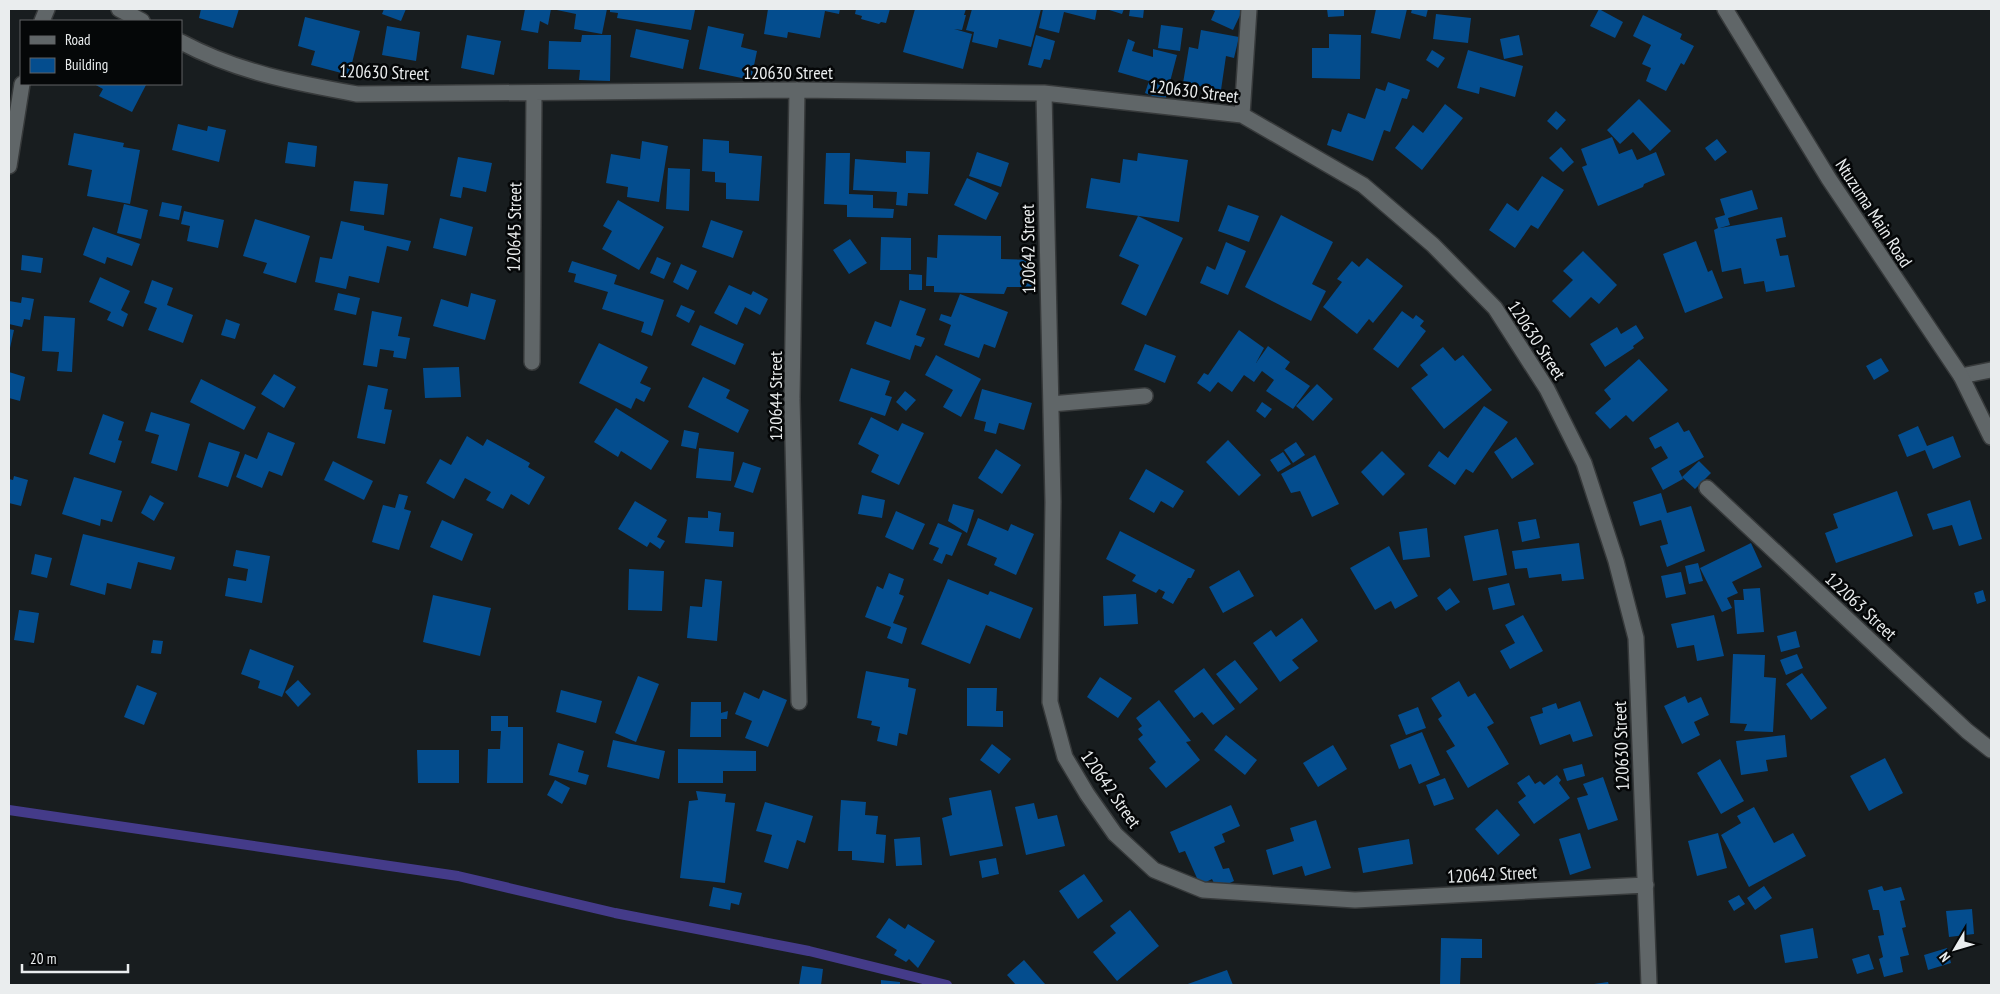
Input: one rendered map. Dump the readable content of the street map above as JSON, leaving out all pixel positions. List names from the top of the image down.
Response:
{
  "streets": {
    "street": [
      "120630 Street",
      "Ntuzuma Main Road",
      "120645 Street",
      "120642 Street",
      "120644 Street",
      "122063 Street"
    ]
  },
  "crossings": [
    ["120630 Street", "120645 Street"],
    ["120630 Street", "120642 Street"],
    ["120630 Street", "120644 Street"]
  ],
  "legend": ["Road", "Building"],
  "scale_bar": "20 m",
  "north": "bottom left"
}
